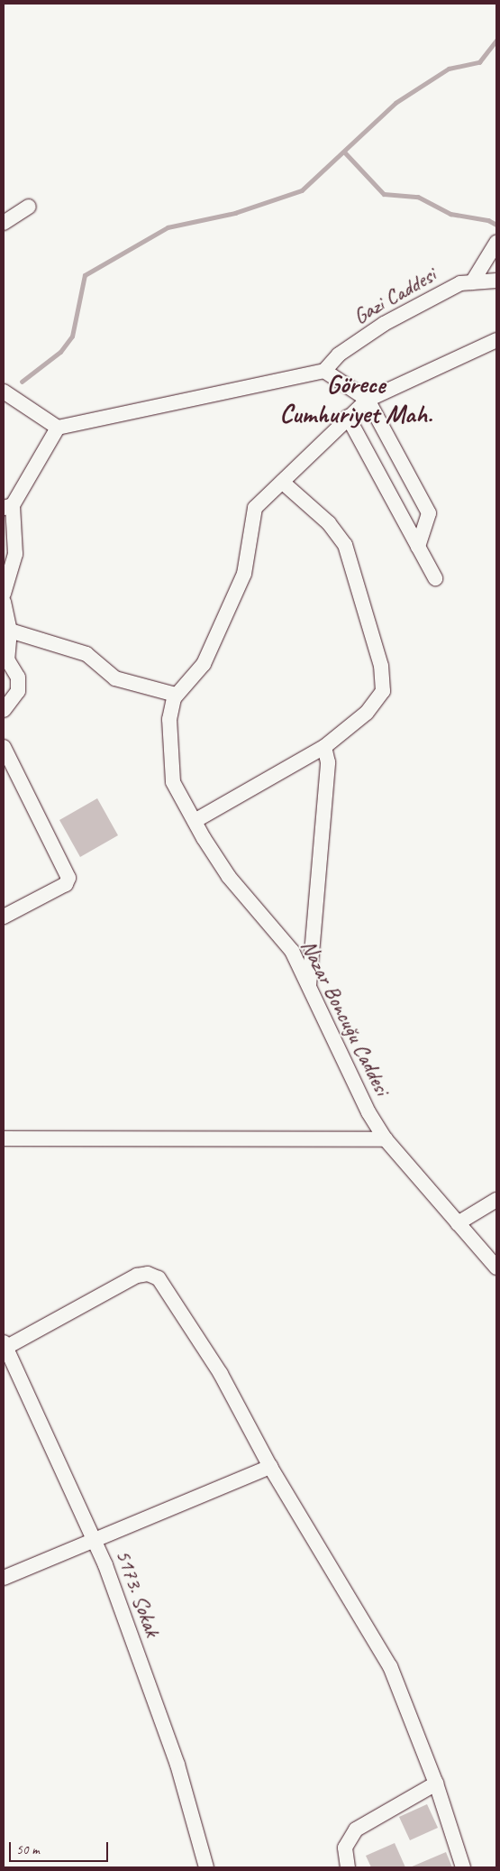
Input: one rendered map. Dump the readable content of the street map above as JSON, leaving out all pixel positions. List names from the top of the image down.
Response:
{
  "streets": {
    "street": ["Gazi Caddesi", "Nazar Boncuğu Caddesi", "5173. Sokak"]
  },
  "districts": ["Görece Cumhuriyet Mah."],
  "scale_bar": "50 m"
}
